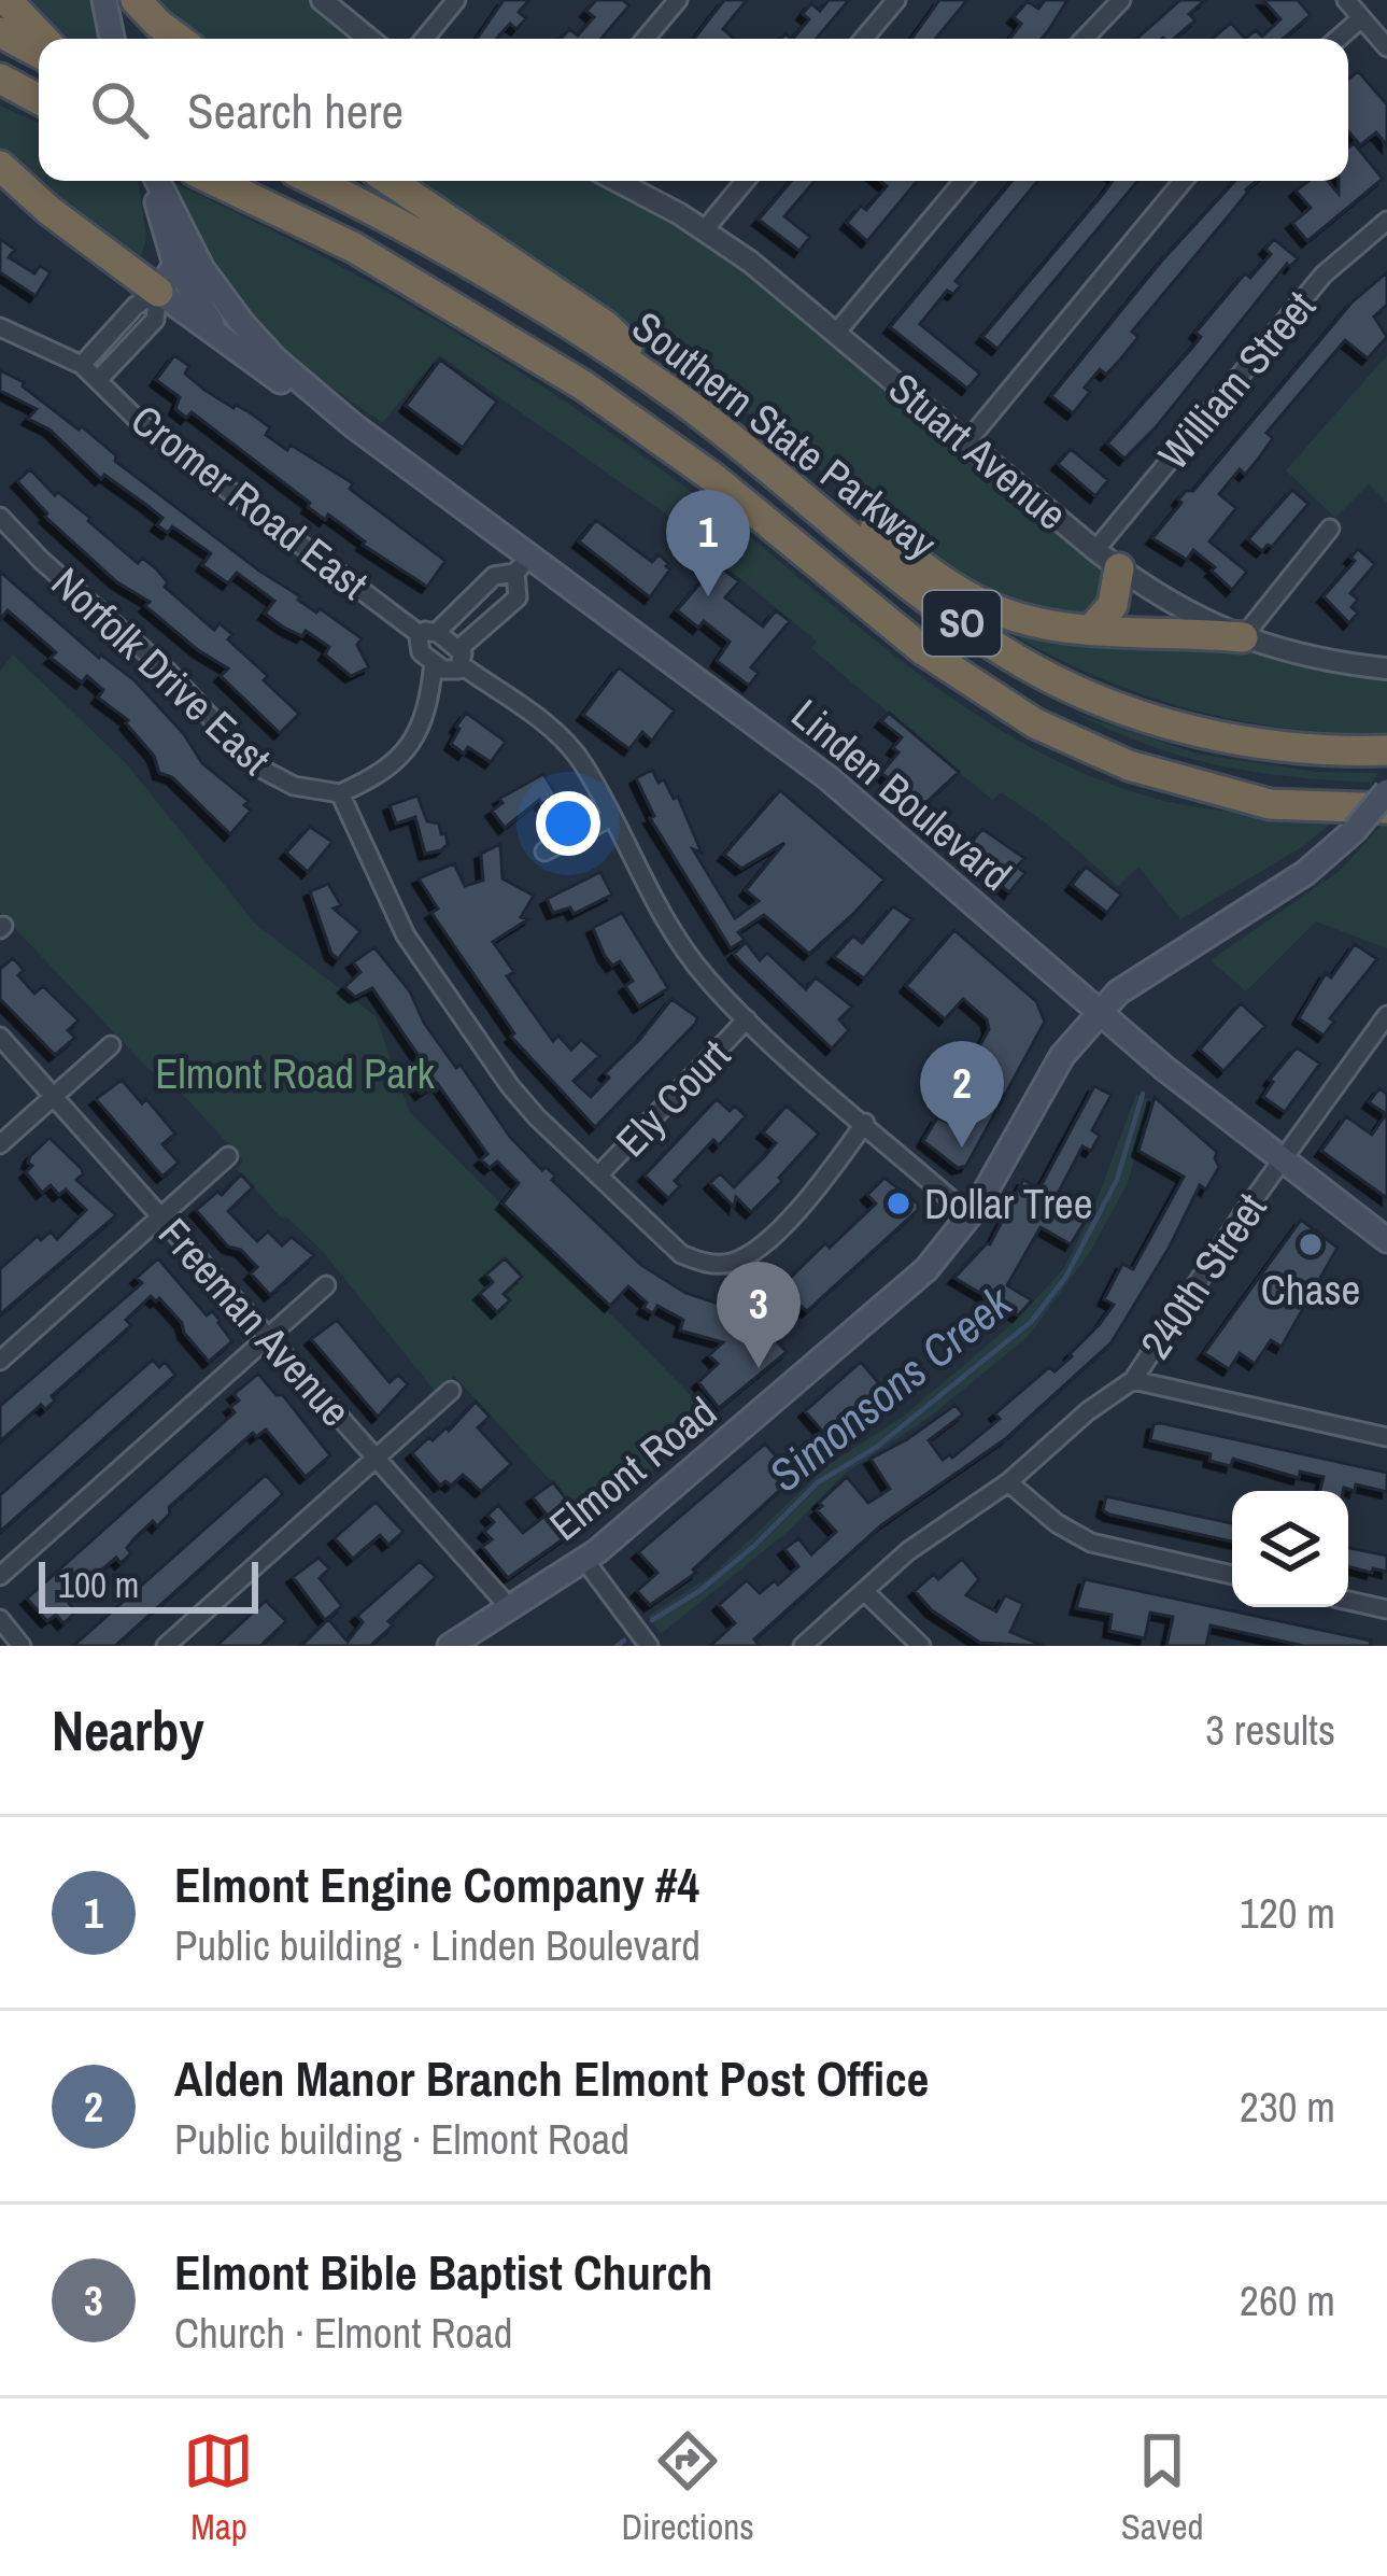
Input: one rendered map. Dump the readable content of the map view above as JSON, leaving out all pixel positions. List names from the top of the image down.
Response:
{
  "streets": {
    "highway": ["Southern State Parkway", "SO"],
    "main road": ["Linden Boulevard", "Elmont Road"],
    "street": [
      "William Street",
      "Stuart Avenue",
      "Cromer Road East",
      "Norfolk Drive East",
      "Ely Court",
      "240th Street",
      "Freeman Avenue"
    ]
  },
  "crossings": [
    ["William Street", "Stuart Avenue"],
    ["Cromer Road East", "Ely Court"],
    ["Cromer Road East", "Elmont Road"],
    ["Linden Boulevard", "240th Street"],
    ["Linden Boulevard", "Elmont Road"],
    ["Freeman Avenue", "Elmont Road"]
  ],
  "water": ["Simonsons Creek"],
  "parks": ["Elmont Road Park"],
  "places": ["Dollar Tree", "Chase"],
  "scale_bar": "100 m",
  "page": {
    "search": "Search here",
    "pins": ["1", "2", "3"],
    "scale": "100 m",
    "heading": ["Nearby", "3 results"],
    "list": [
      {
        "mark": "1",
        "name": "Elmont Engine Company #4",
        "note": "Public building · Linden Boulevard",
        "value": "120 m"
      },
      {
        "mark": "2",
        "name": "Alden Manor Branch Elmont Post Office",
        "note": "Public building · Elmont Road",
        "value": "230 m"
      },
      {
        "mark": "3",
        "name": "Elmont Bible Baptist Church",
        "note": "Church · Elmont Road",
        "value": "260 m"
      }
    ],
    "nav": ["Map", "Directions", "Saved"]
  }
}
